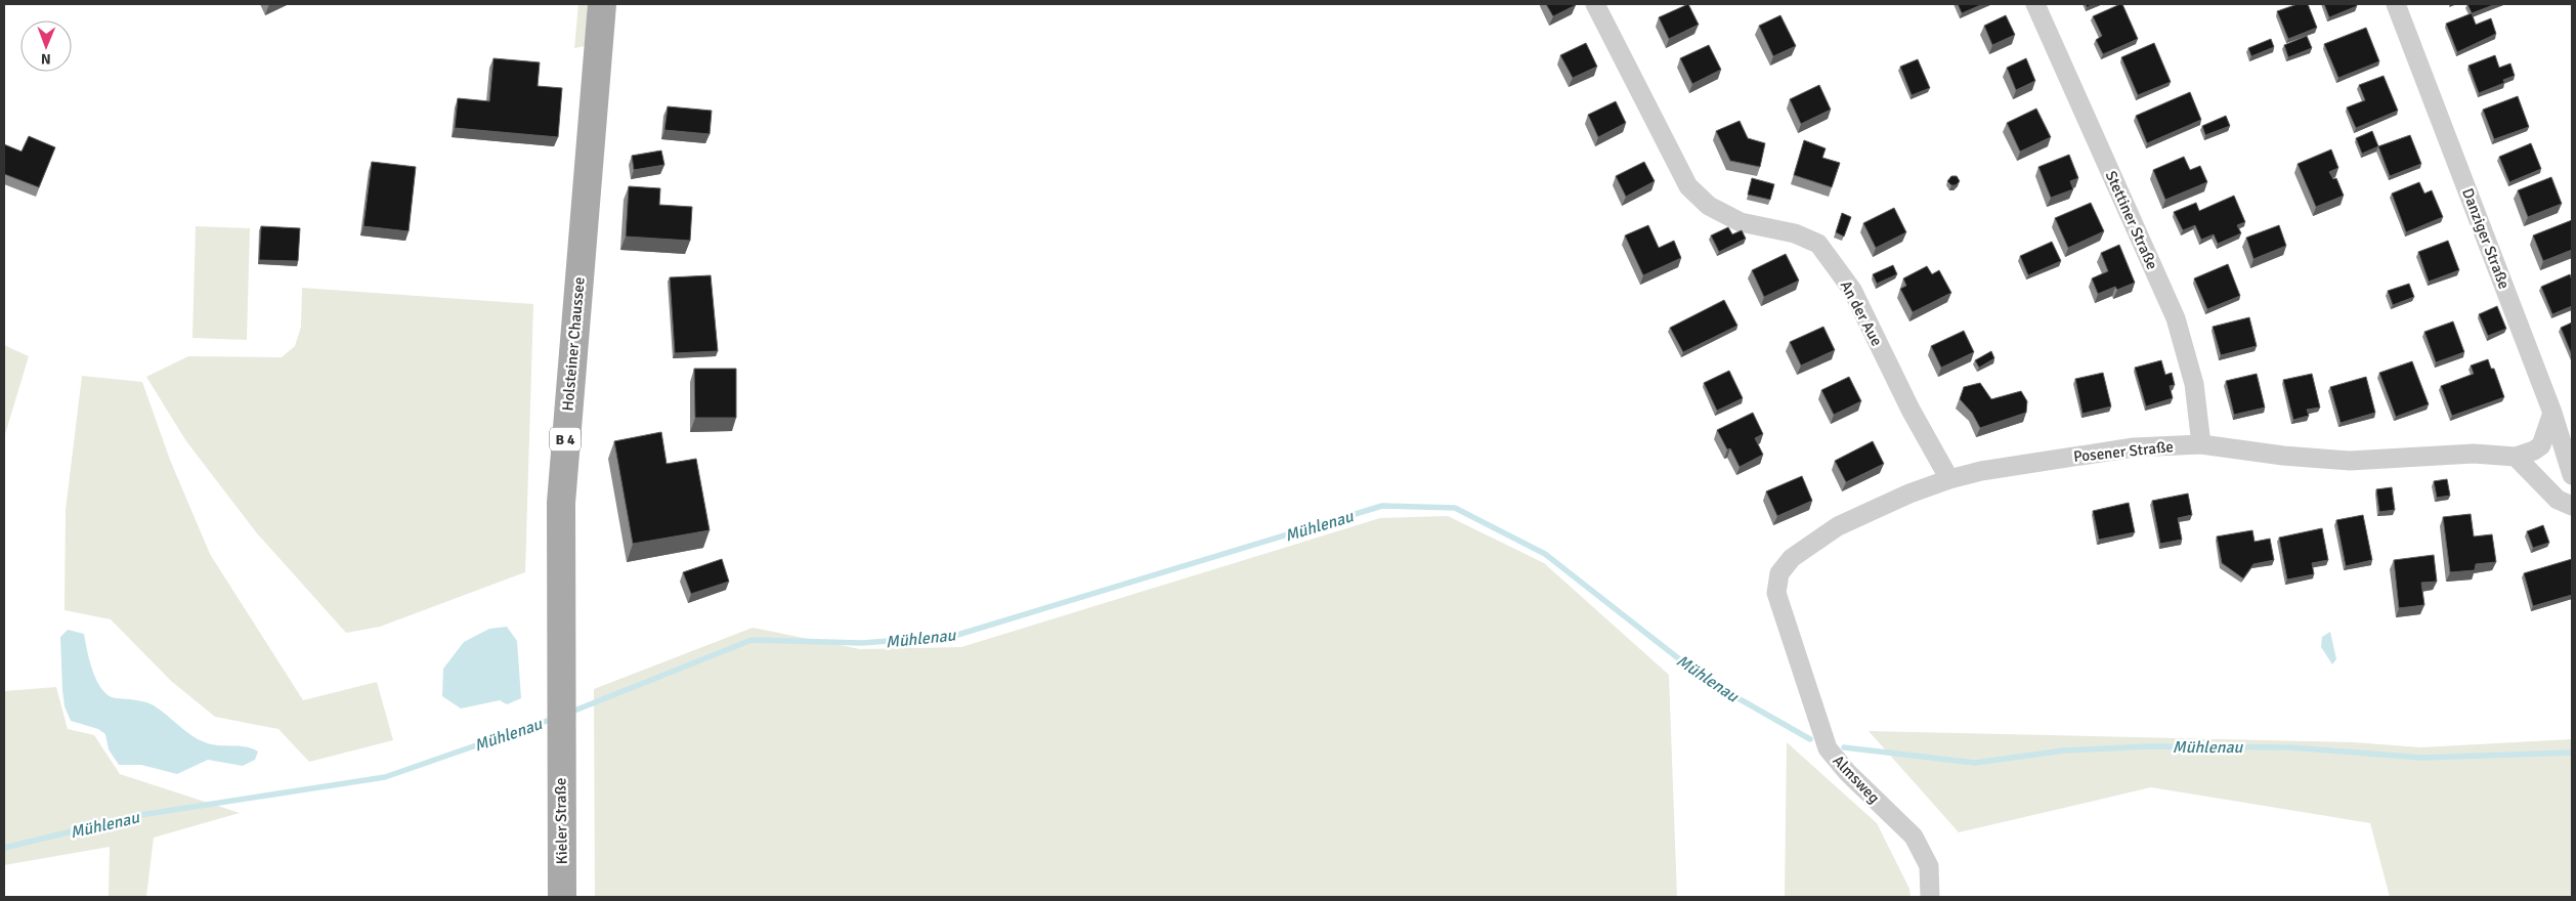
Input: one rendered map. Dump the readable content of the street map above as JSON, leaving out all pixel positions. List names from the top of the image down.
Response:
{
  "streets": {
    "main road": ["Holsteiner Chaussee", "B 4", "Kieler Straße"],
    "street": [
      "Stettiner Straße",
      "Danziger Straße",
      "An der Aue",
      "Posener Straße",
      "Almsweg"
    ]
  },
  "crossings": [
    ["Stettiner Straße", "Posener Straße"],
    ["Danziger Straße", "Posener Straße"],
    ["An der Aue", "Posener Straße"],
    ["Holsteiner Chaussee", "Kieler Straße"],
    ["Posener Straße", "Almsweg"]
  ],
  "water": ["Mühlenau"],
  "north": "bottom"
}
